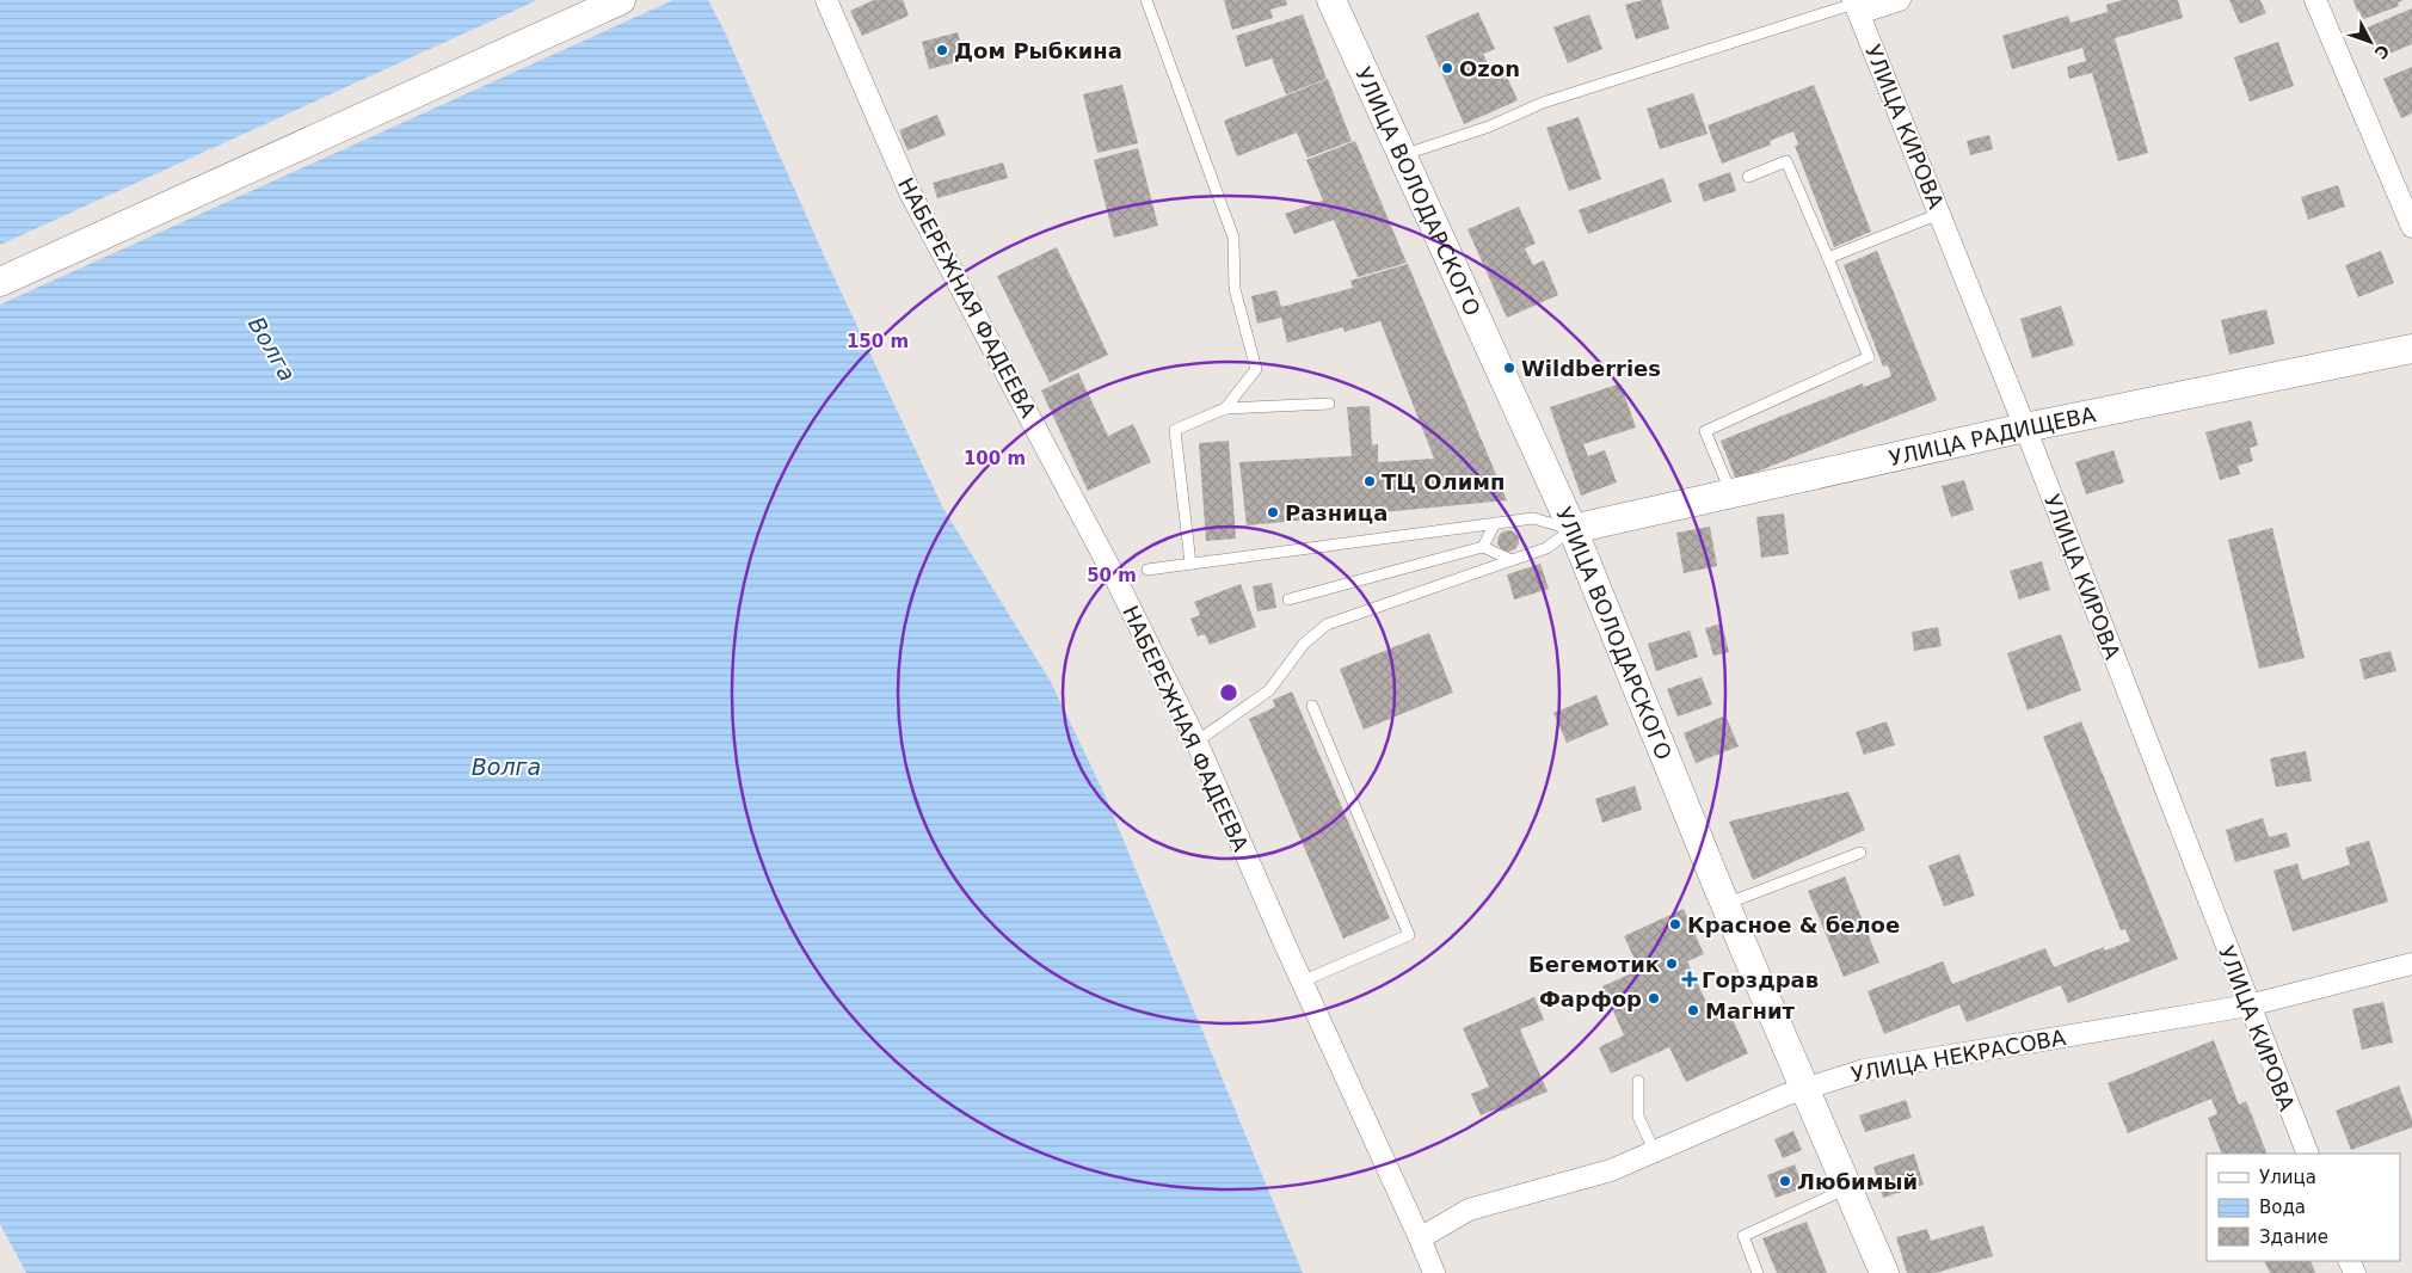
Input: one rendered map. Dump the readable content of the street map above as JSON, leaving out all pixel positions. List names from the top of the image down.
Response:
{
  "streets": {
    "main road": ["УЛИЦА ВОЛОДАРСКОГО", "УЛИЦА РАДИЩЕВА"],
    "street": ["УЛИЦА КИРОВА", "НАБЕРЕЖНАЯ ФАДЕЕВА", "УЛИЦА НЕКРАСОВА"]
  },
  "crossings": [
    ["УЛИЦА КИРОВА", "УЛИЦА РАДИЩЕВА"],
    ["УЛИЦА КИРОВА", "УЛИЦА НЕКРАСОВА"],
    ["УЛИЦА ВОЛОДАРСКОГО", "УЛИЦА РАДИЩЕВА"],
    ["УЛИЦА ВОЛОДАРСКОГО", "УЛИЦА НЕКРАСОВА"],
    ["НАБЕРЕЖНАЯ ФАДЕЕВА", "УЛИЦА НЕКРАСОВА"]
  ],
  "water": ["Волга"],
  "places": {
    "other": [
      "Дом Рыбкина",
      "Ozon",
      "Wildberries",
      "ТЦ Олимп",
      "Разница",
      "Красное & белое",
      "Бегемотик",
      "Фарфор",
      "Магнит",
      "Любимый"
    ],
    "health": ["Горздрав"]
  },
  "legend": ["Улица", "Вода", "Здание"],
  "north": "bottom right",
  "rings": ["150 m", "100 m", "50 m"]
}
